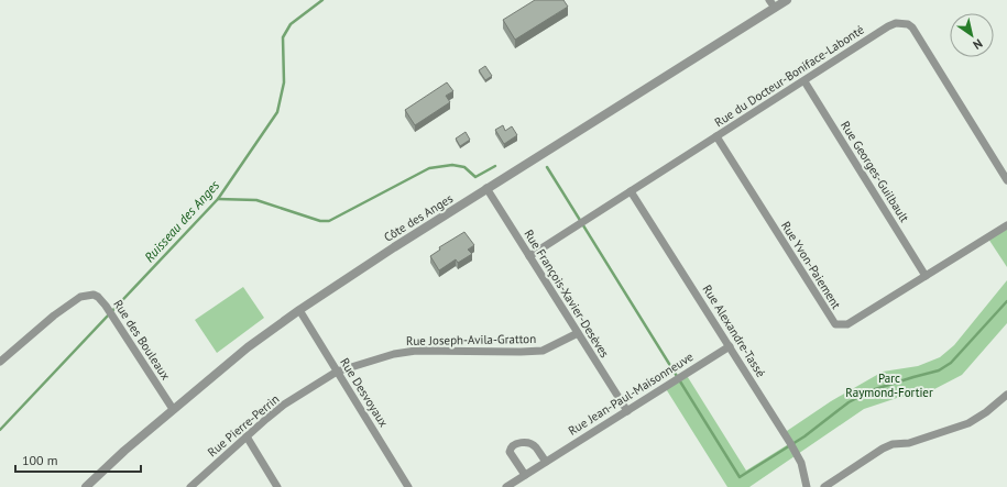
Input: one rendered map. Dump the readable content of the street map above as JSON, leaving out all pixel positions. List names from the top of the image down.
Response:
{
  "streets": {
    "street": [
      "Rue du Docteur-Boniface-Labonté",
      "Rue Georges-Guilbault",
      "Côte des Anges",
      "Rue Yvon-Paiement",
      "Rue François-Xavier-Desèves",
      "Rue Alexandre-Tassé",
      "Rue des Bouleaux",
      "Rue Joseph-Avila-Gratton",
      "Rue Desvoyaux",
      "Rue Jean-Paul-Maisonneuve",
      "Rue Pierre-Perrin"
    ]
  },
  "crossings": [
    ["Rue du Docteur-Boniface-Labonté", "Rue Georges-Guilbault"],
    ["Rue du Docteur-Boniface-Labonté", "Rue Yvon-Paiement"],
    ["Rue du Docteur-Boniface-Labonté", "Rue François-Xavier-Desèves"],
    ["Rue du Docteur-Boniface-Labonté", "Rue Alexandre-Tassé"],
    ["Rue Georges-Guilbault", "Rue Yvon-Paiement"],
    ["Côte des Anges", "Rue François-Xavier-Desèves"],
    ["Côte des Anges", "Rue des Bouleaux"],
    ["Côte des Anges", "Rue Desvoyaux"],
    ["Rue François-Xavier-Desèves", "Rue Joseph-Avila-Gratton"],
    ["Rue François-Xavier-Desèves", "Rue Jean-Paul-Maisonneuve"],
    ["Rue Alexandre-Tassé", "Rue Jean-Paul-Maisonneuve"],
    ["Rue Joseph-Avila-Gratton", "Rue Desvoyaux"],
    ["Rue Joseph-Avila-Gratton", "Rue Pierre-Perrin"],
    ["Rue Desvoyaux", "Rue Pierre-Perrin"]
  ],
  "water": ["Ruisseau des Anges"],
  "parks": ["Parc Raymond-Fortier"],
  "scale_bar": "100 m",
  "north": "bottom right"
}
